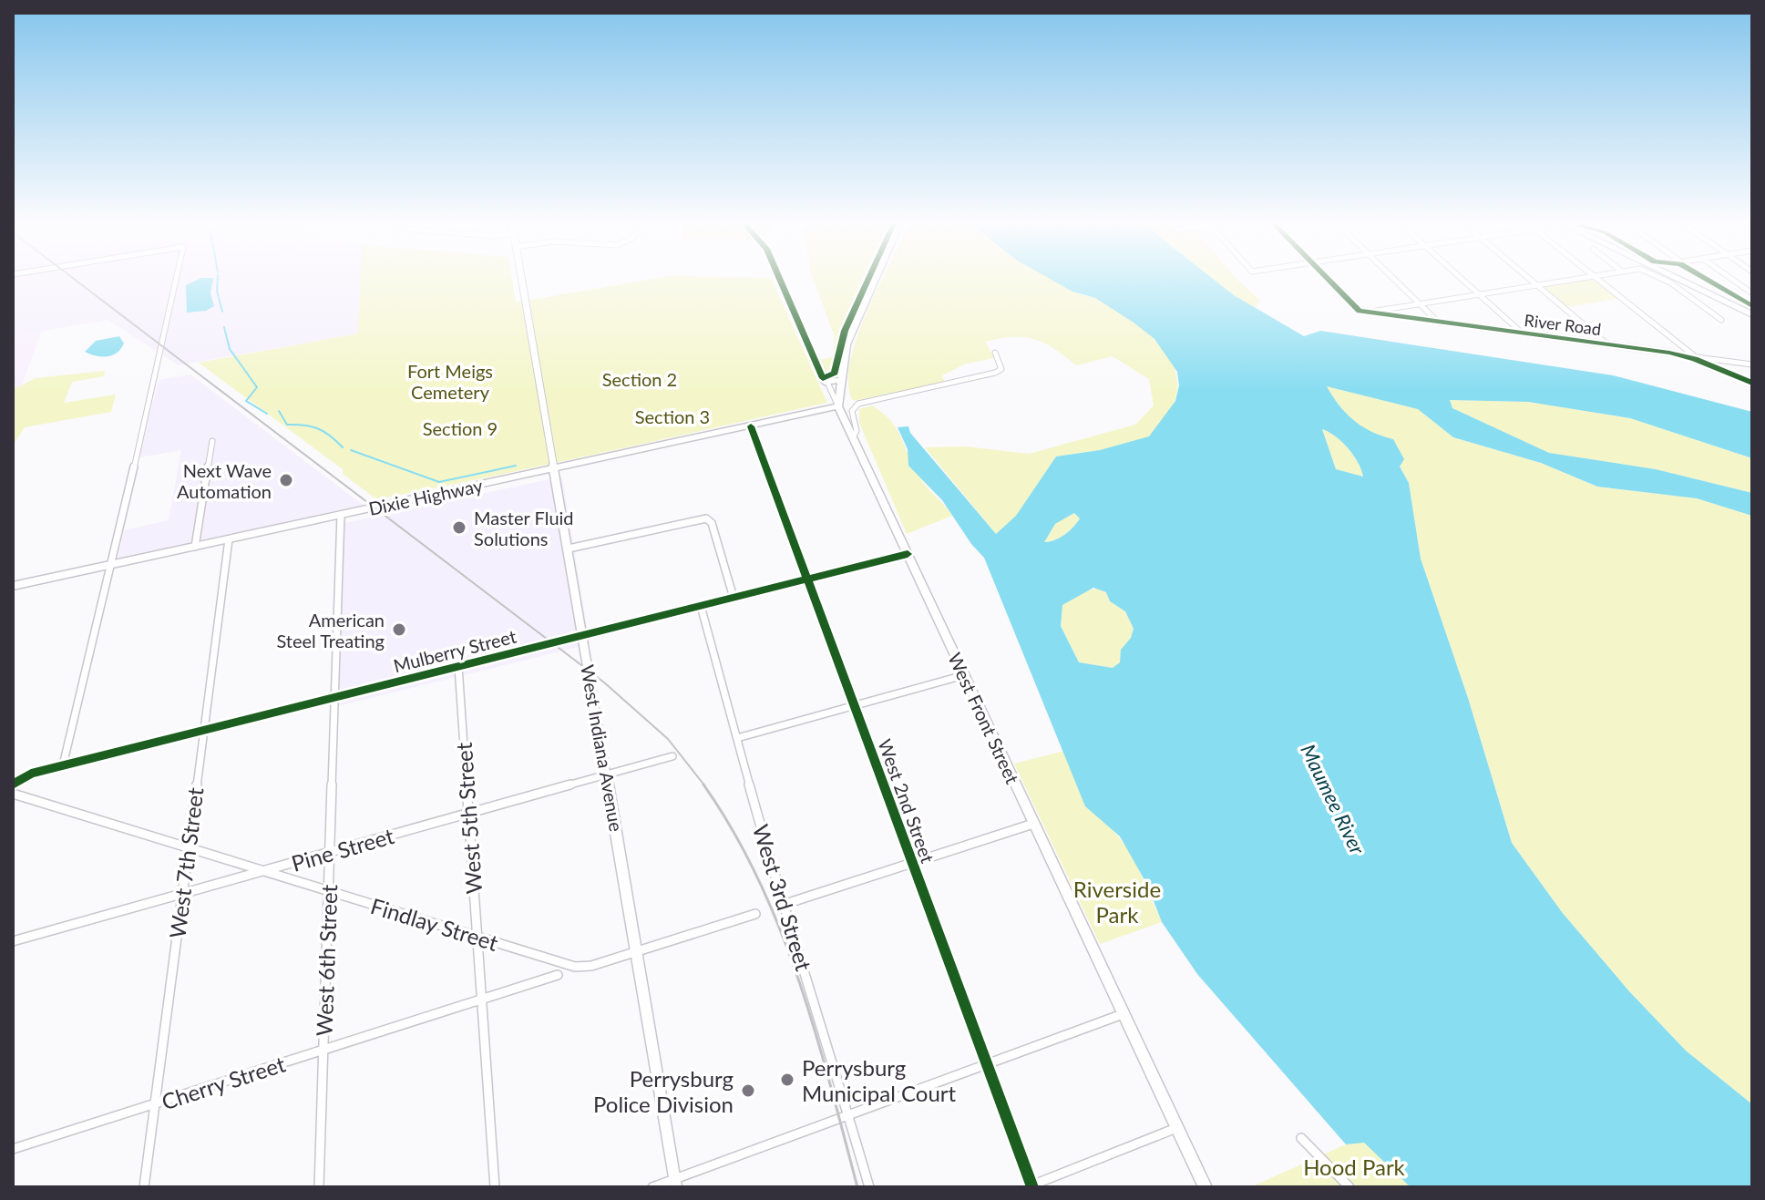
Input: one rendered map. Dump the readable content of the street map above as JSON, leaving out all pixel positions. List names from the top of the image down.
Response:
{
  "streets": {
    "main road": [
      "River Road",
      "Dixie Highway",
      "West Front Street",
      "West Indiana Avenue"
    ],
    "street": [
      "Mulberry Street",
      "West 2nd Street",
      "West 5th Street",
      "Pine Street",
      "West 7th Street",
      "West 3rd Street",
      "Findlay Street",
      "West 6th Street",
      "Cherry Street"
    ]
  },
  "crossings": [
    ["Dixie Highway", "West Front Street"],
    ["Dixie Highway", "West Indiana Avenue"],
    ["Dixie Highway", "West 2nd Street"],
    ["Dixie Highway", "West 7th Street"],
    ["Dixie Highway", "West 6th Street"],
    ["Mulberry Street", "West Front Street"],
    ["Mulberry Street", "West Indiana Avenue"],
    ["Mulberry Street", "West 2nd Street"],
    ["Mulberry Street", "West 5th Street"],
    ["Mulberry Street", "West 7th Street"],
    ["Mulberry Street", "West 3rd Street"],
    ["Mulberry Street", "West 6th Street"],
    ["West Indiana Avenue", "Pine Street"],
    ["West Indiana Avenue", "Findlay Street"],
    ["West 5th Street", "Pine Street"],
    ["West 5th Street", "Findlay Street"],
    ["West 5th Street", "Cherry Street"],
    ["Pine Street", "West 7th Street"],
    ["Pine Street", "Findlay Street"],
    ["Pine Street", "West 6th Street"],
    ["West 7th Street", "Findlay Street"],
    ["West 7th Street", "Cherry Street"],
    ["Findlay Street", "West 6th Street"],
    ["West 6th Street", "Cherry Street"]
  ],
  "water": ["Maumee River"],
  "parks": [
    "Fort Meigs Cemetery",
    "Section 2",
    "Section 3",
    "Section 9",
    "Riverside Park",
    "Hood Park"
  ],
  "places": [
    "Next Wave Automation",
    "Master Fluid Solutions",
    "American Steel Treating",
    "Perrysburg Municipal Court",
    "Perrysburg Police Division"
  ]
}
